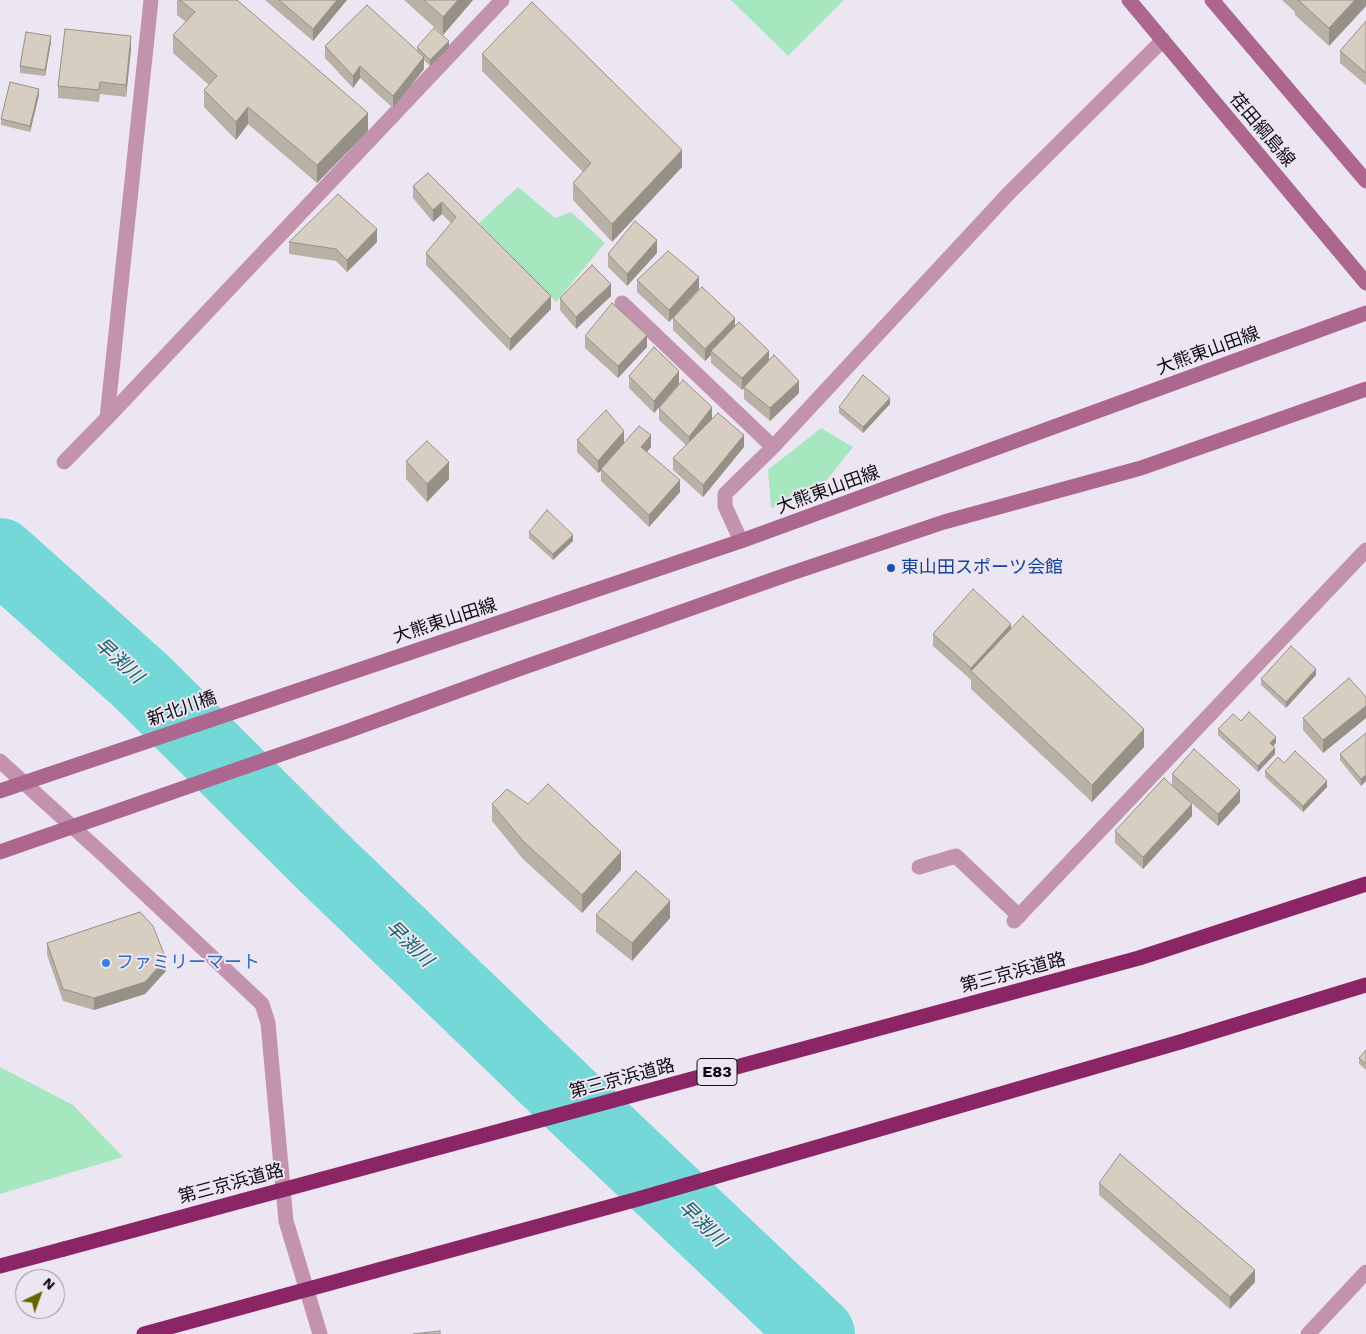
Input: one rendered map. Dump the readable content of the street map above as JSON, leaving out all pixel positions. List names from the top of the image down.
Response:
{
  "streets": {
    "highway": ["第三京浜道路", "E83"],
    "street": ["荏田綱島線", "大熊東山田線", "新北川橋"]
  },
  "crossings": [
    ["大熊東山田線", "新北川橋"]
  ],
  "water": ["早渕川"],
  "places": ["東山田スポーツ会館", "ファミリーマート"],
  "north": "top right"
}
